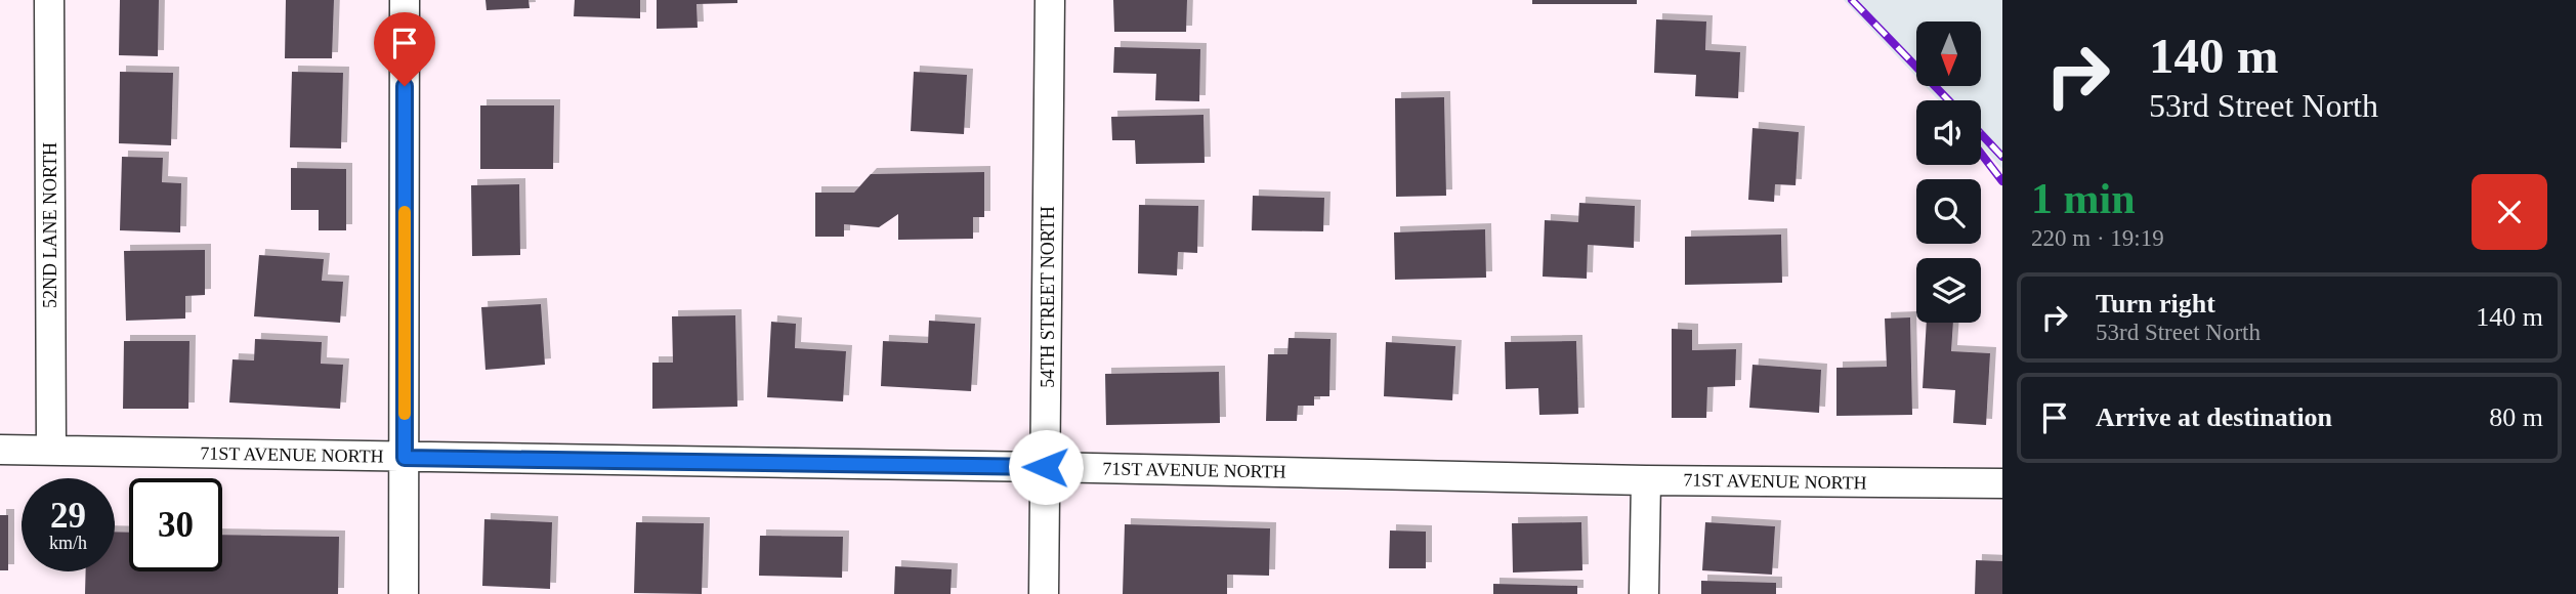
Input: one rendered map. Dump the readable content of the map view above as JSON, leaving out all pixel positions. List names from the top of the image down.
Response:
{
  "streets": {
    "street": ["52ND LANE NORTH", "54TH STREET NORTH", "71ST AVENUE NORTH"]
  },
  "crossings": [
    ["52ND LANE NORTH", "71ST AVENUE NORTH"],
    ["54TH STREET NORTH", "71ST AVENUE NORTH"]
  ],
  "north": "bottom",
  "page": {
    "turn": ["140 m", "53rd Street North"],
    "heading": ["1 min", "220 m · 19:19"],
    "list": [
      {
        "name": "Turn right",
        "note": "53rd Street North",
        "value": "140 m"
      },
      {
        "name": "Arrive at destination",
        "value": "80 m"
      }
    ],
    "speed": "29 km/h",
    "limit": "30"
  }
}
